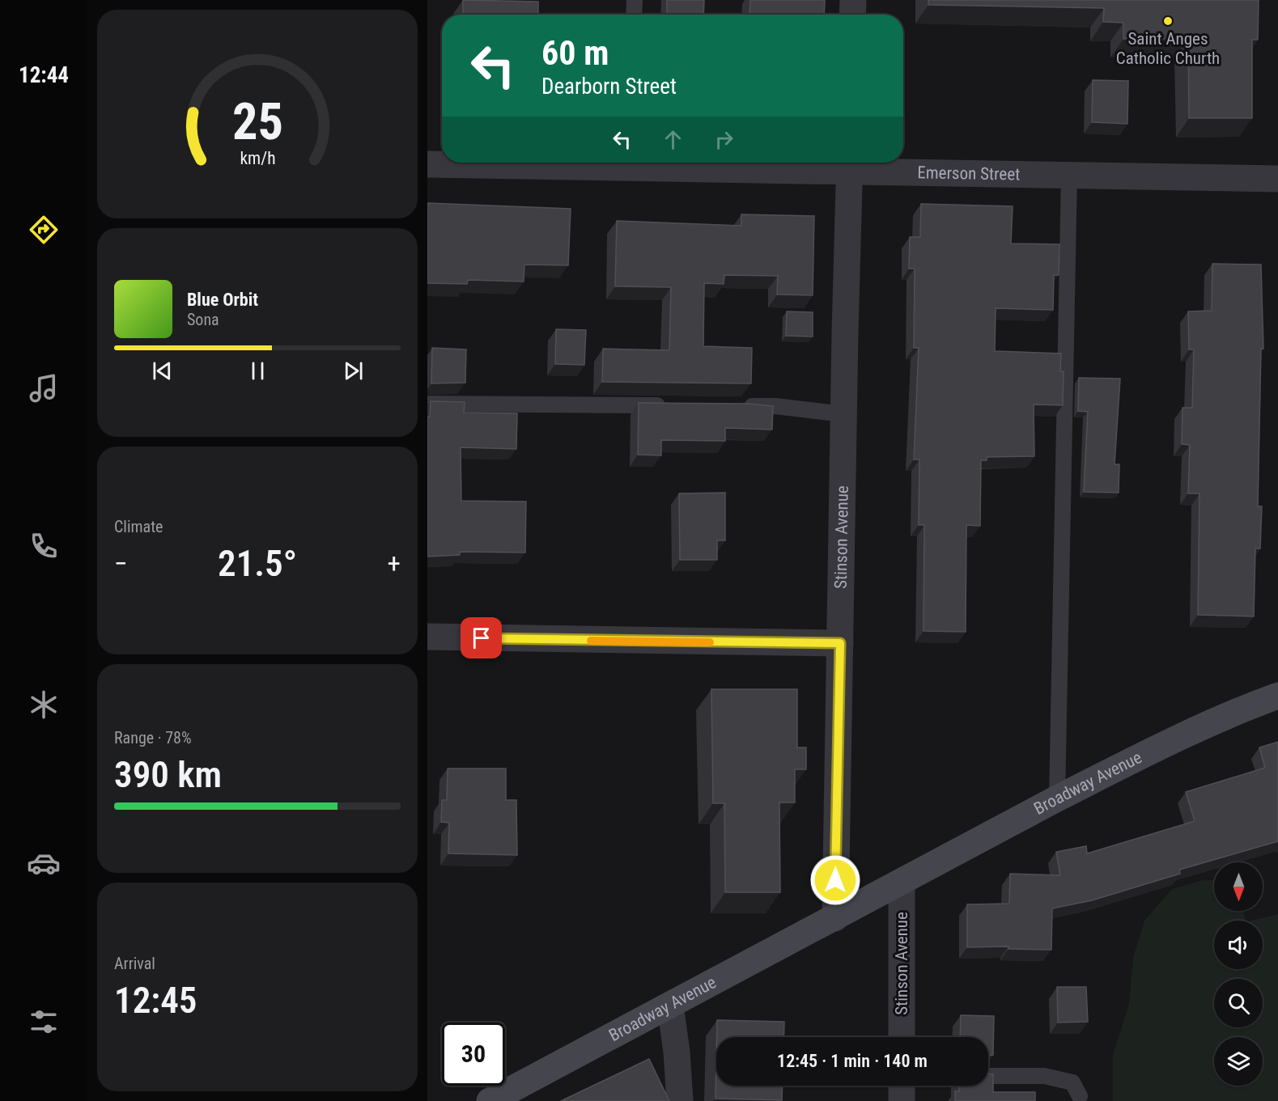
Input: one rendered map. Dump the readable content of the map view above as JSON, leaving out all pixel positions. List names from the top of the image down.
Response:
{
  "streets": {
    "main road": ["Broadway Avenue"],
    "street": ["Emerson Street", "Stinson Avenue"]
  },
  "crossings": [
    ["Emerson Street", "Stinson Avenue"],
    ["Stinson Avenue", "Broadway Avenue"]
  ],
  "places": ["Saint Anges Catholic Churth"],
  "north": "bottom",
  "page": {
    "tabs": "12:44",
    "turn": ["60 m", "Dearborn Street"],
    "song": ["Blue Orbit", "Sona"],
    "tile": [
      "Climate",
      ["Range · 78%", "390 km"],
      ["Arrival", "12:45"]
    ],
    "heat": ["−", "21.5°", "+"],
    "limit": "30",
    "trip": "12:45 · 1 min · 140 m",
    "gauge": ["25", "km/h"]
  }
}
